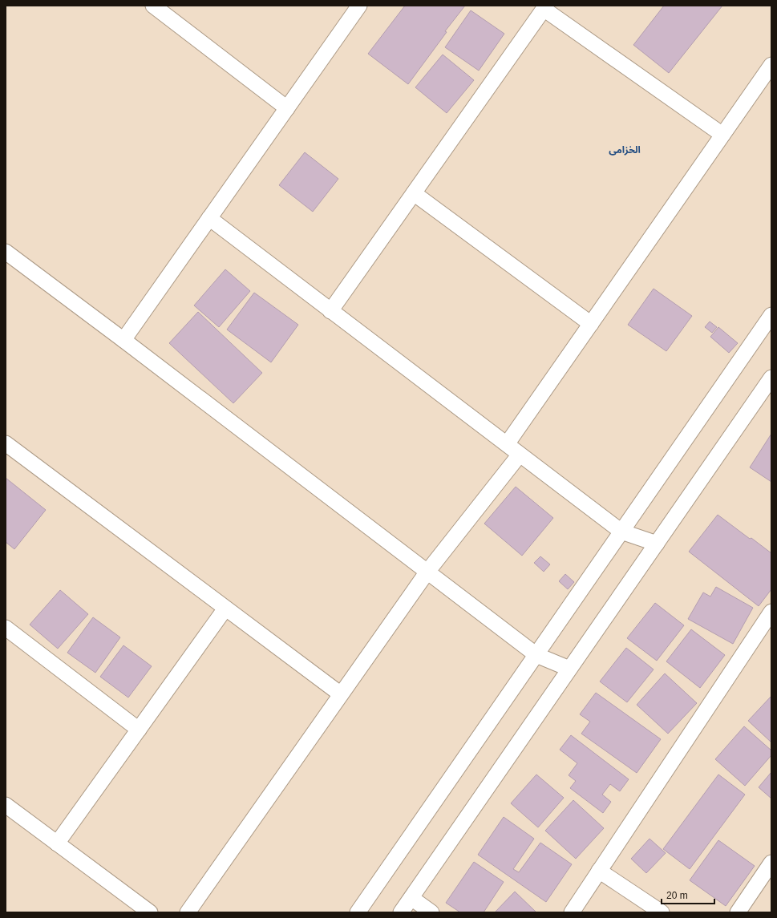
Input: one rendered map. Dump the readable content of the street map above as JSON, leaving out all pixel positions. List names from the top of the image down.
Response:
{
  "districts": ["الخزامى"],
  "scale_bar": "20 m"
}
